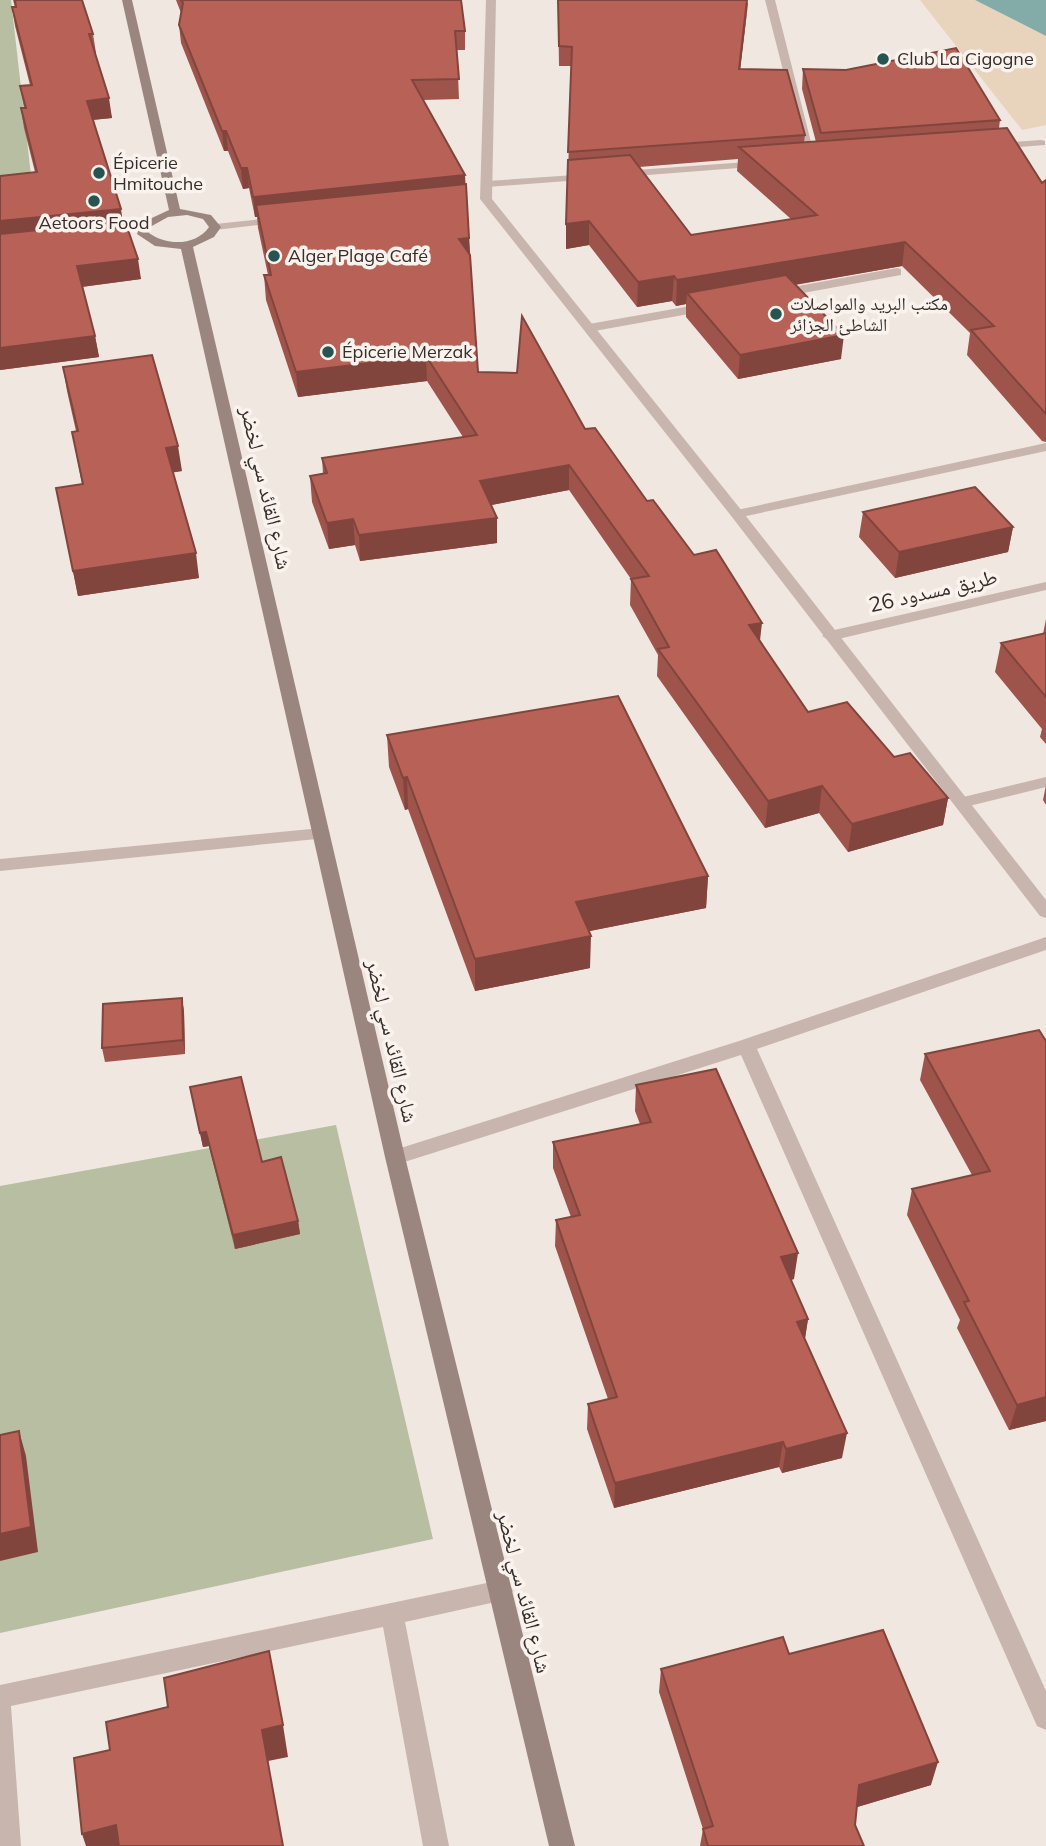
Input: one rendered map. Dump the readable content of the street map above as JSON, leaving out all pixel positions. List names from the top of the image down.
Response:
{
  "streets": {
    "main road": ["شارع القائد سي لخضر"],
    "street": ["طريق مسدود 26"]
  },
  "places": [
    "Club La Cigogne",
    "Épicerie Hmitouche",
    "Aetoors Food",
    "Alger Plage Café",
    "مكتب البريد والمواصلات الشاطئ الجزائر",
    "Épicerie Merzak"
  ]
}
